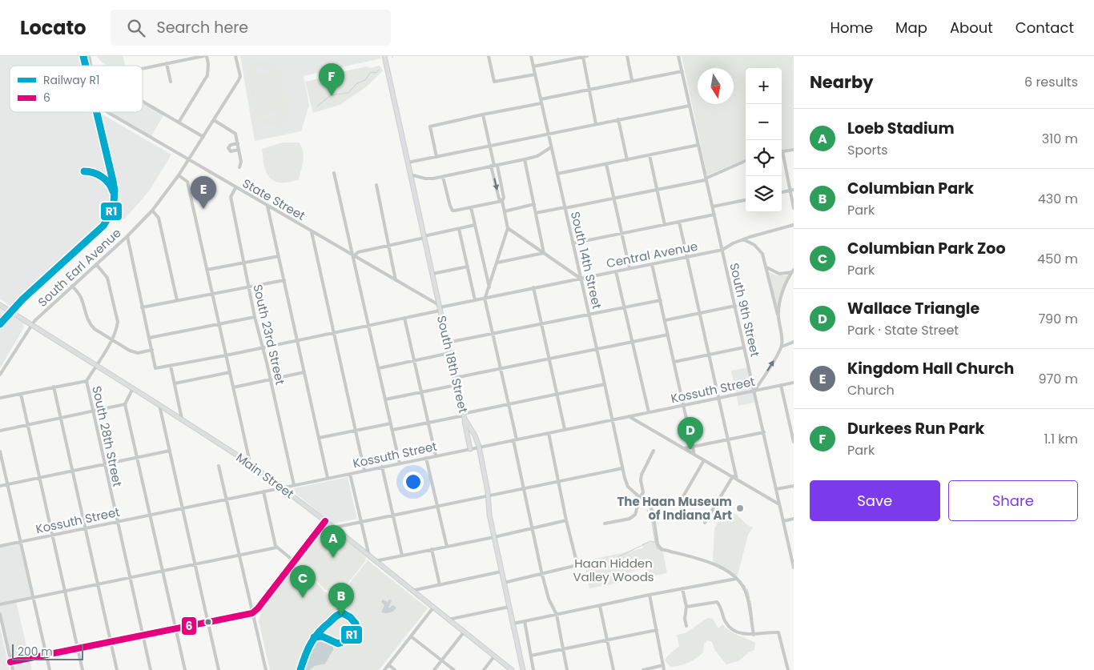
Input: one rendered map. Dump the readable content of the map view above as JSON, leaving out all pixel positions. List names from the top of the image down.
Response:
{
  "streets": {
    "main road": ["South 18th Street", "Main Street"],
    "street": [
      "State Street",
      "Central Avenue",
      "South 14th Street",
      "South Earl Avenue",
      "South 9th Street",
      "South 23rd Street",
      "Kossuth Street",
      "South 28th Street"
    ]
  },
  "crossings": [
    ["State Street", "Central Avenue"],
    ["State Street", "South Earl Avenue"],
    ["State Street", "South 23rd Street"],
    ["State Street", "South 18th Street"],
    ["Central Avenue", "South 14th Street"],
    ["Central Avenue", "South 9th Street"],
    ["Central Avenue", "South 23rd Street"],
    ["Central Avenue", "South 18th Street"],
    ["South 14th Street", "Kossuth Street"],
    ["South Earl Avenue", "South 28th Street"],
    ["South Earl Avenue", "Main Street"],
    ["South 9th Street", "Kossuth Street"],
    ["South 23rd Street", "Kossuth Street"],
    ["South 18th Street", "Kossuth Street"],
    ["Kossuth Street", "South 28th Street"],
    ["Kossuth Street", "Main Street"],
    ["South 28th Street", "Main Street"]
  ],
  "parks": ["Haan Hidden Valley Woods"],
  "places": ["The Haan Museum of Indiana Art"],
  "lines": ["rail line R1", "transit line 6"],
  "legend": ["Railway R1", "6"],
  "scale_bar": "200 m",
  "north": "bottom",
  "page": {
    "header": "Locato",
    "search": "Search here",
    "nav": [
      "Home",
      "Map",
      "About",
      "Contact"
    ],
    "heading": ["Nearby", "6 results"],
    "pins": [
      "F",
      "E",
      "D",
      "A",
      "C",
      "B"
    ],
    "map_buttons": ["+", "−"],
    "list": [
      {
        "mark": "A",
        "name": "Loeb Stadium",
        "note": "Sports",
        "value": "310 m"
      },
      {
        "mark": "B",
        "name": "Columbian Park",
        "note": "Park",
        "value": "430 m"
      },
      {
        "mark": "C",
        "name": "Columbian Park Zoo",
        "note": "Park",
        "value": "450 m"
      },
      {
        "mark": "D",
        "name": "Wallace Triangle",
        "note": "Park · State Street",
        "value": "790 m"
      },
      {
        "mark": "E",
        "name": "Kingdom Hall Church",
        "note": "Church",
        "value": "970 m"
      },
      {
        "mark": "F",
        "name": "Durkees Run Park",
        "note": "Park",
        "value": "1.1 km"
      }
    ],
    "buttons": ["Save", "Share"],
    "scale": "200 m"
  }
}
